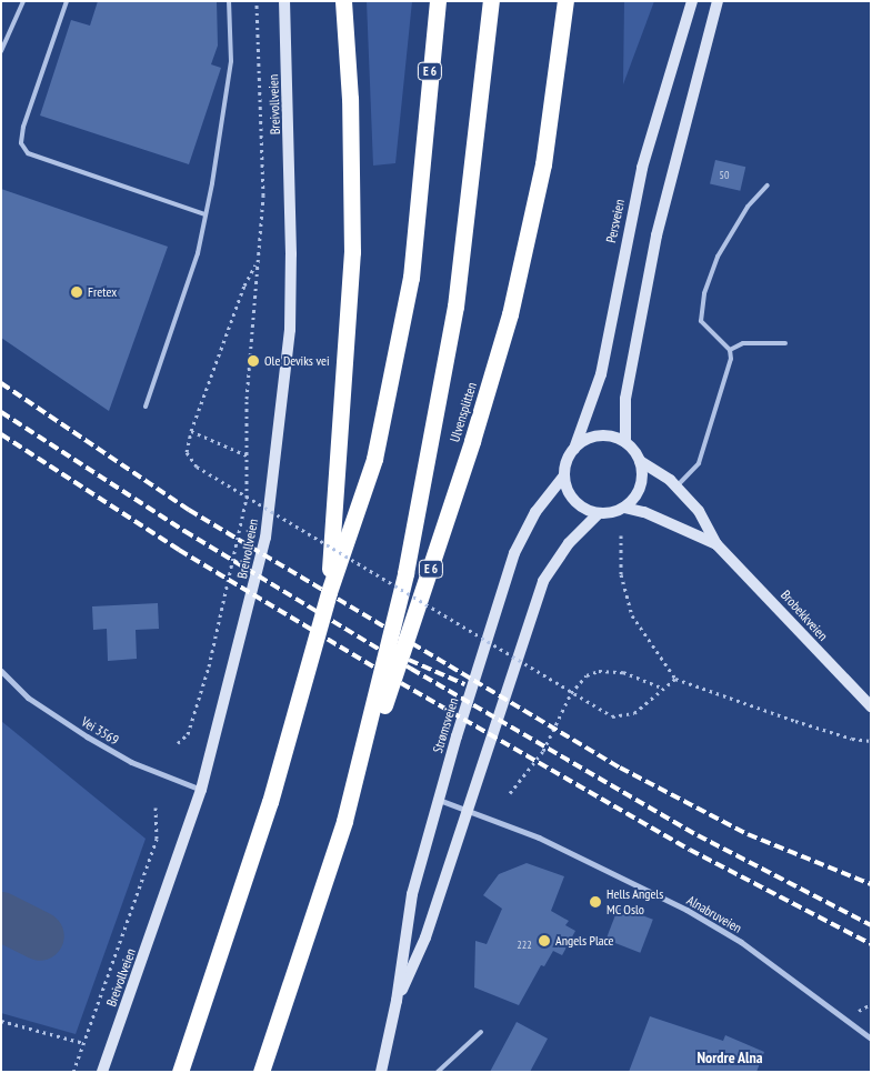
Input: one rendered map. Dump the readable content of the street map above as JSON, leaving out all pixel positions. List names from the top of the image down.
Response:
{
  "streets": {
    "highway": ["E 6", "Ulvensplitten"],
    "main road": [
      "Breivollveien",
      "Persveien",
      "Brobekkveien",
      "Strømsveien"
    ],
    "street": ["Vei 3569", "Alnabruveien"]
  },
  "crossings": [
    ["E 6", "Ulvensplitten"],
    ["Breivollveien", "Vei 3569"],
    ["Persveien", "Brobekkveien"],
    ["Persveien", "Strømsveien"],
    ["Brobekkveien", "Strømsveien"],
    ["Strømsveien", "Alnabruveien"]
  ],
  "districts": ["Nordre Alna"],
  "places": [
    "Fretex",
    "Ole Deviks vei",
    "Hells Angels MC Oslo",
    "Angels Place"
  ],
  "house_numbers": ["50", "222"]
}
